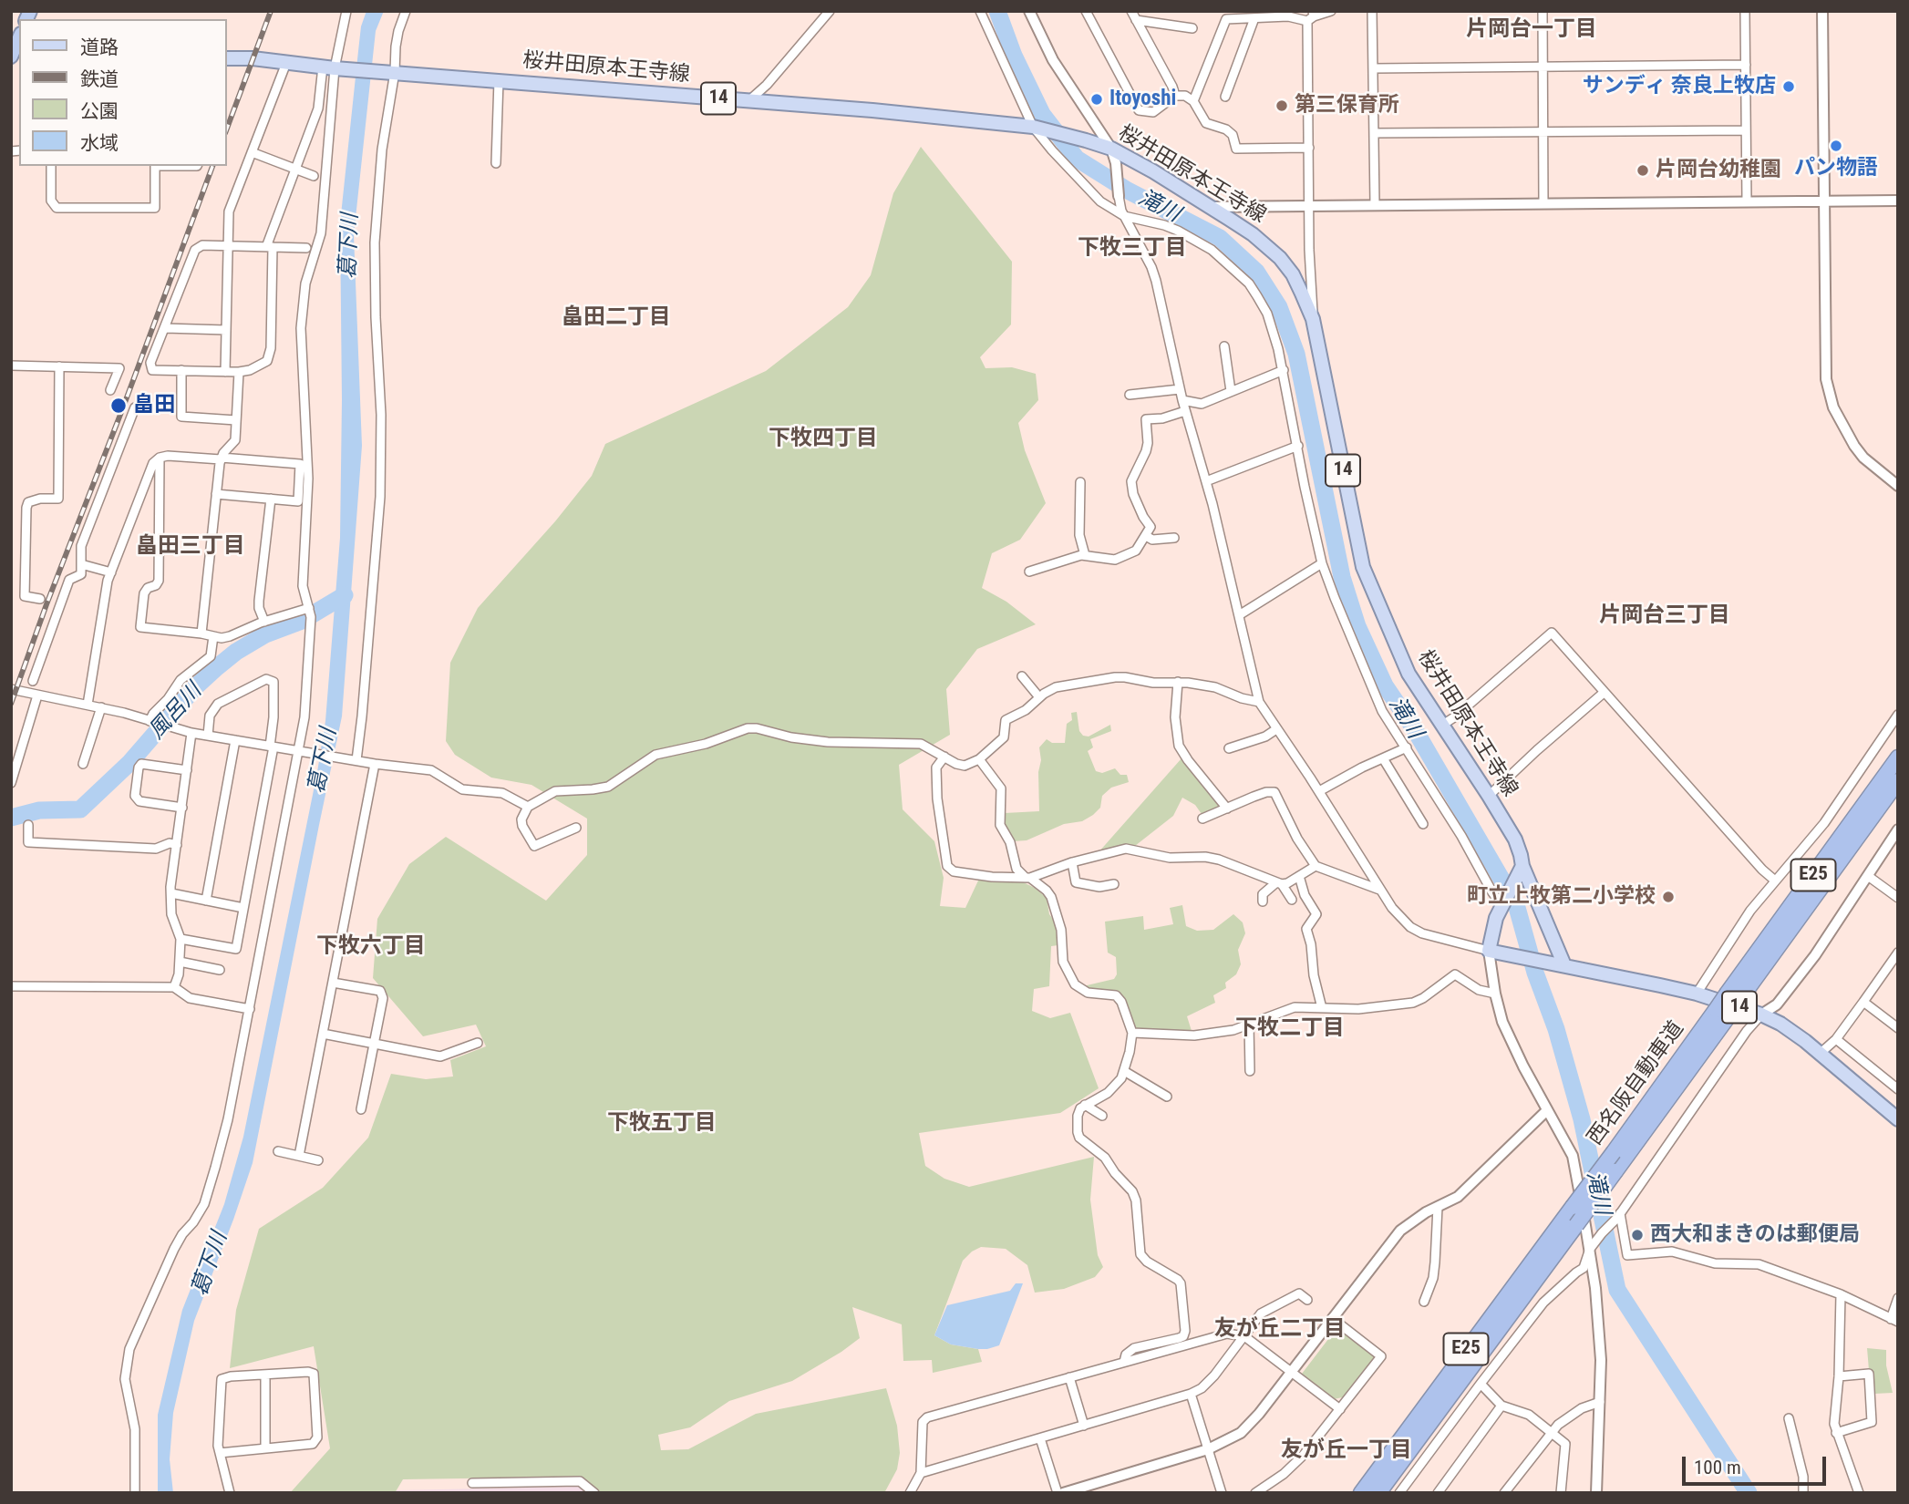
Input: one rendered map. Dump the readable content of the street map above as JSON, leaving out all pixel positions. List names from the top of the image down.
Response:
{
  "streets": {
    "highway": ["E25", "西名阪自動車道"],
    "main road": ["桜井田原本王寺線", "14"]
  },
  "crossings": [
    ["桜井田原本王寺線", "14"]
  ],
  "districts": [
    "片岡台一丁目",
    "下牧三丁目",
    "畠田二丁目",
    "下牧四丁目",
    "畠田三丁目",
    "片岡台三丁目",
    "下牧六丁目",
    "下牧二丁目",
    "下牧五丁目",
    "友が丘二丁目",
    "友が丘一丁目"
  ],
  "water": ["滝川", "葛下川", "風呂川"],
  "places": [
    "サンディ 奈良上牧店",
    "Itoyoshi",
    "第三保育所",
    "パン物語",
    "片岡台幼稚園",
    "畠田",
    "町立上牧第二小学校",
    "西大和まきのは郵便局"
  ],
  "legend": [
    "道路",
    "鉄道",
    "公園",
    "水域"
  ],
  "scale_bar": "100 m"
}
